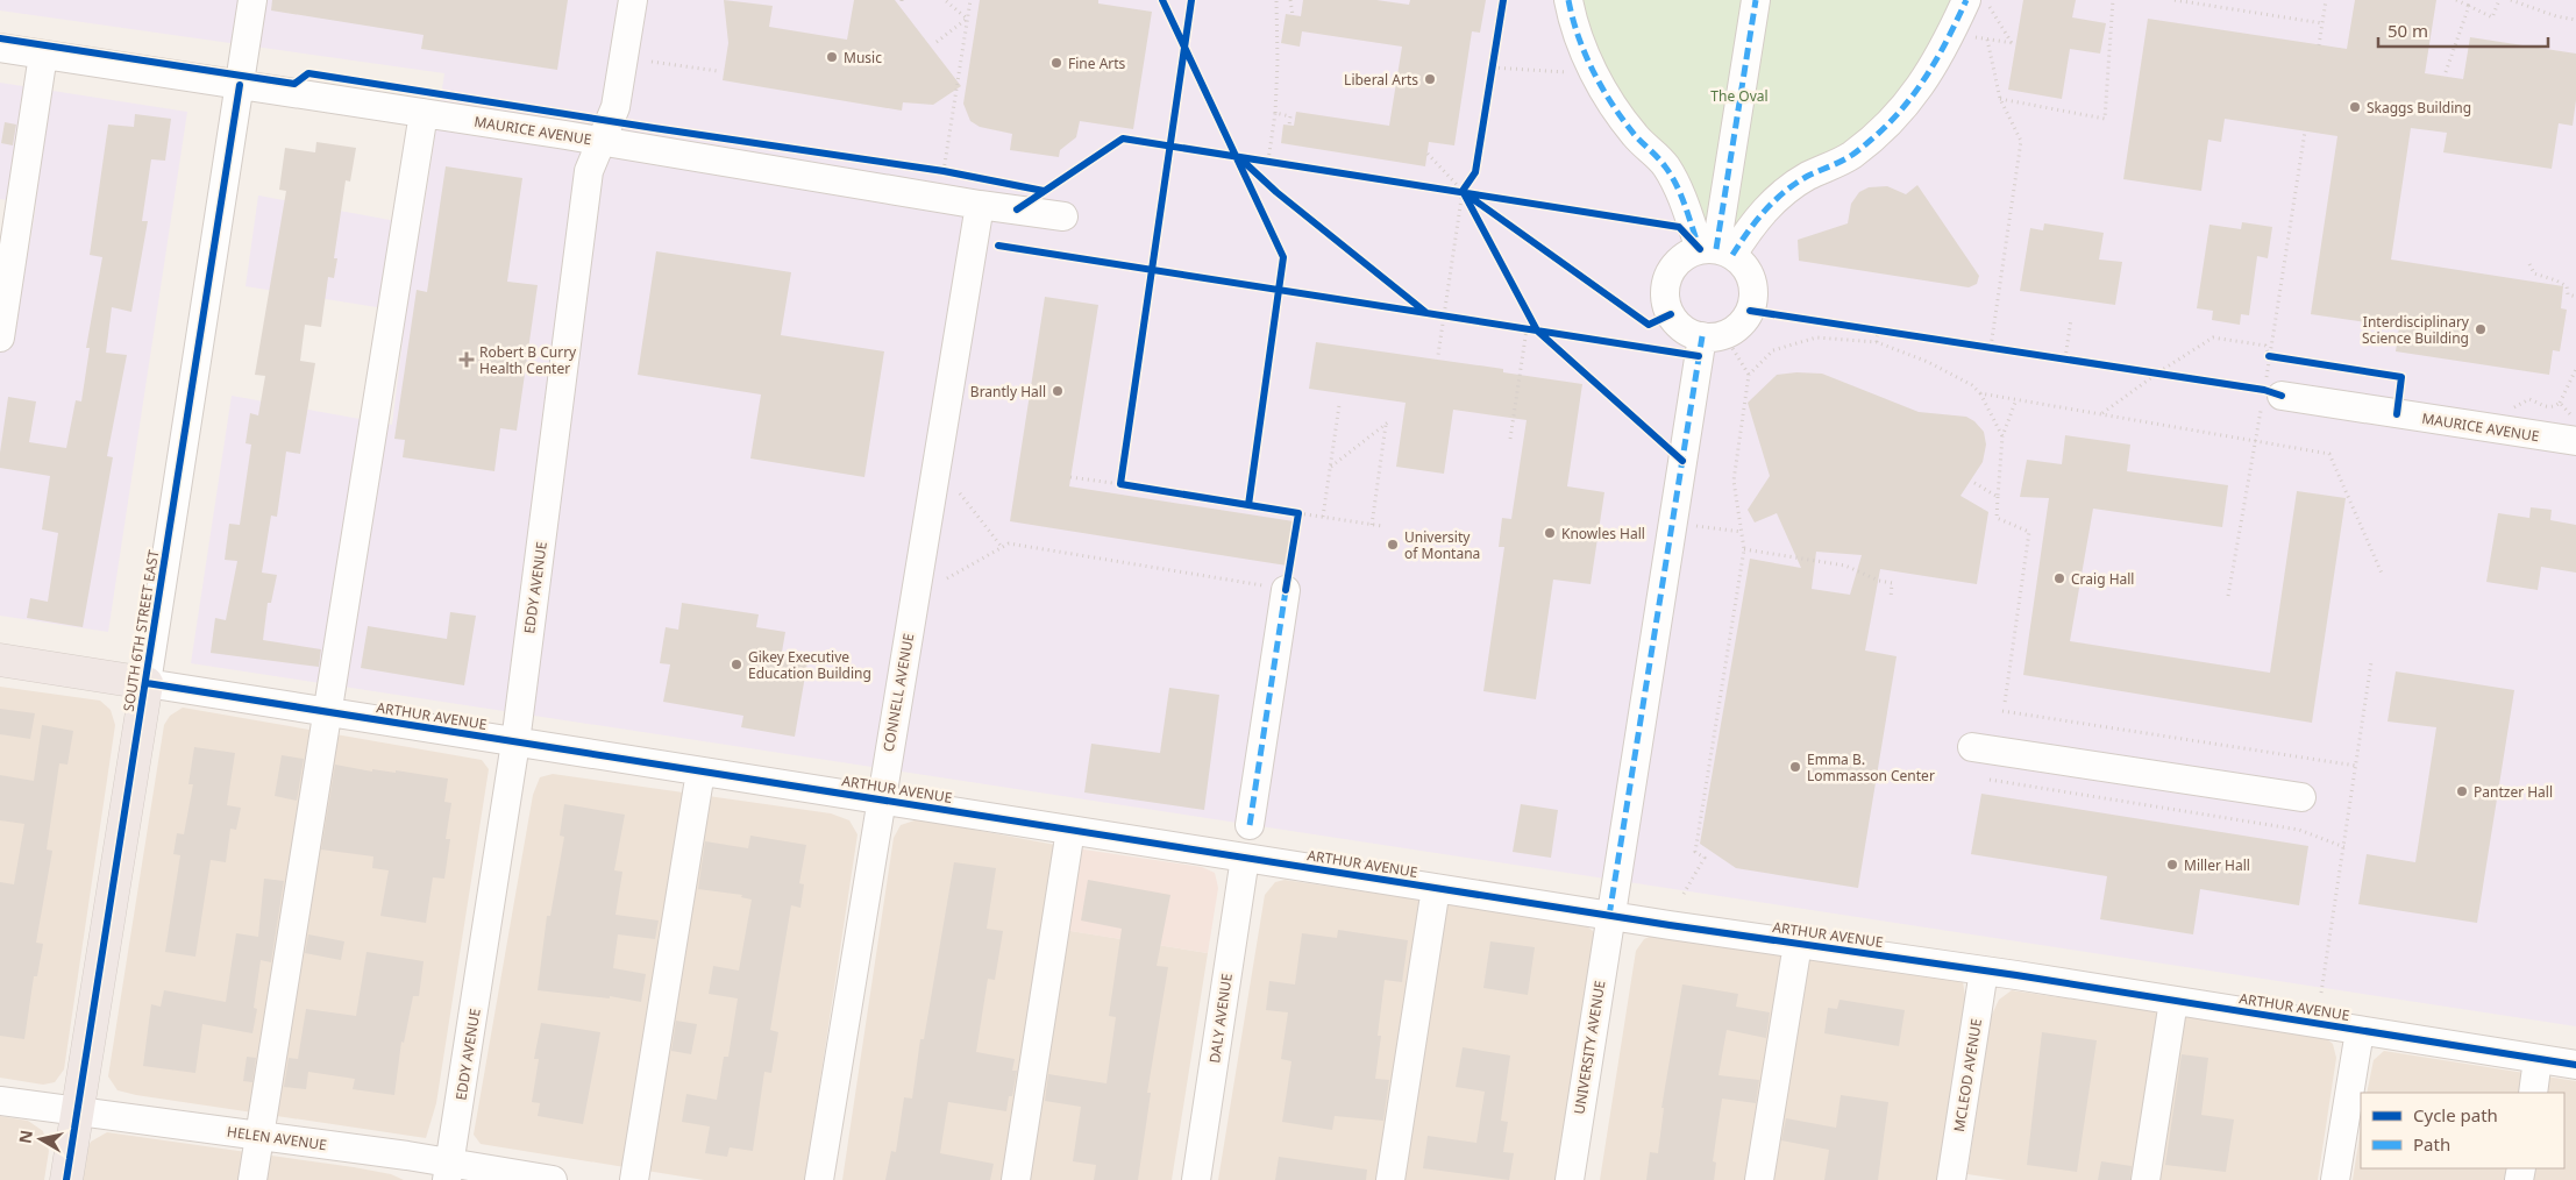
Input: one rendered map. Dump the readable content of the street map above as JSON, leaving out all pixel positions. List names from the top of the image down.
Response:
{
  "streets": {
    "highway": ["SOUTH 6TH STREET EAST", "ARTHUR AVENUE"],
    "street": [
      "MAURICE AVENUE",
      "EDDY AVENUE",
      "CONNELL AVENUE",
      "DALY AVENUE",
      "UNIVERSITY AVENUE",
      "MCLEOD AVENUE",
      "HELEN AVENUE"
    ]
  },
  "crossings": [
    ["MAURICE AVENUE", "EDDY AVENUE"],
    ["MAURICE AVENUE", "SOUTH 6TH STREET EAST"],
    ["MAURICE AVENUE", "CONNELL AVENUE"],
    ["EDDY AVENUE", "ARTHUR AVENUE"],
    ["EDDY AVENUE", "HELEN AVENUE"],
    ["SOUTH 6TH STREET EAST", "ARTHUR AVENUE"],
    ["SOUTH 6TH STREET EAST", "HELEN AVENUE"],
    ["CONNELL AVENUE", "ARTHUR AVENUE"],
    ["ARTHUR AVENUE", "DALY AVENUE"],
    ["ARTHUR AVENUE", "UNIVERSITY AVENUE"],
    ["ARTHUR AVENUE", "MCLEOD AVENUE"]
  ],
  "parks": ["The Oval"],
  "places": {
    "other": [
      "Music",
      "Fine Arts",
      "Liberal Arts",
      "Skaggs Building",
      "Interdisciplinary Science Building",
      "Brantly Hall",
      "Knowles Hall",
      "University of Montana",
      "Craig Hall",
      "Gikey Executive Education Building",
      "Emma B. Lommasson Center",
      "Pantzer Hall",
      "Miller Hall"
    ],
    "health": ["Robert B Curry Health Center"]
  },
  "legend": ["Cycle path", "Path"],
  "scale_bar": "50 m",
  "north": "left"
}
